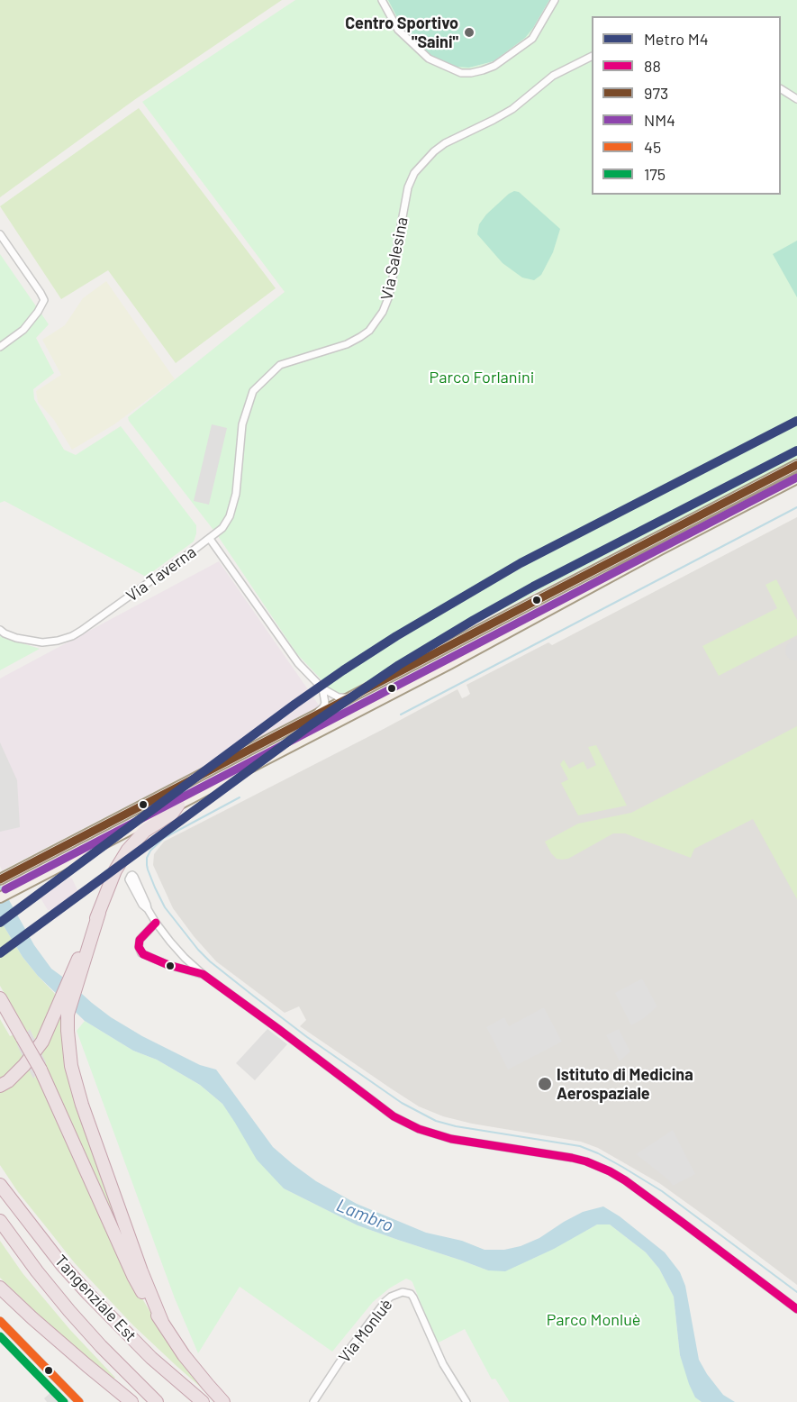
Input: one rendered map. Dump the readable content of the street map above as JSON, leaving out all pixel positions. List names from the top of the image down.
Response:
{
  "streets": {
    "highway": ["Tangenziale Est"],
    "street": ["Via Salesina", "Via Taverna", "Via Monluè"]
  },
  "crossings": [
    ["Via Salesina", "Via Taverna"]
  ],
  "water": ["Lambro"],
  "parks": ["Parco Forlanini", "Parco Monluè"],
  "places": ["Centro Sportivo \"Saini\"", "Istituto di Medicina Aerospaziale"],
  "lines": [
    "metro line M4",
    "transit line 973",
    "transit line NM4",
    "transit line 88",
    "transit line 45",
    "transit line 175"
  ],
  "legend": [
    "Metro M4",
    "88",
    "973",
    "NM4",
    "45",
    "175"
  ]
}
